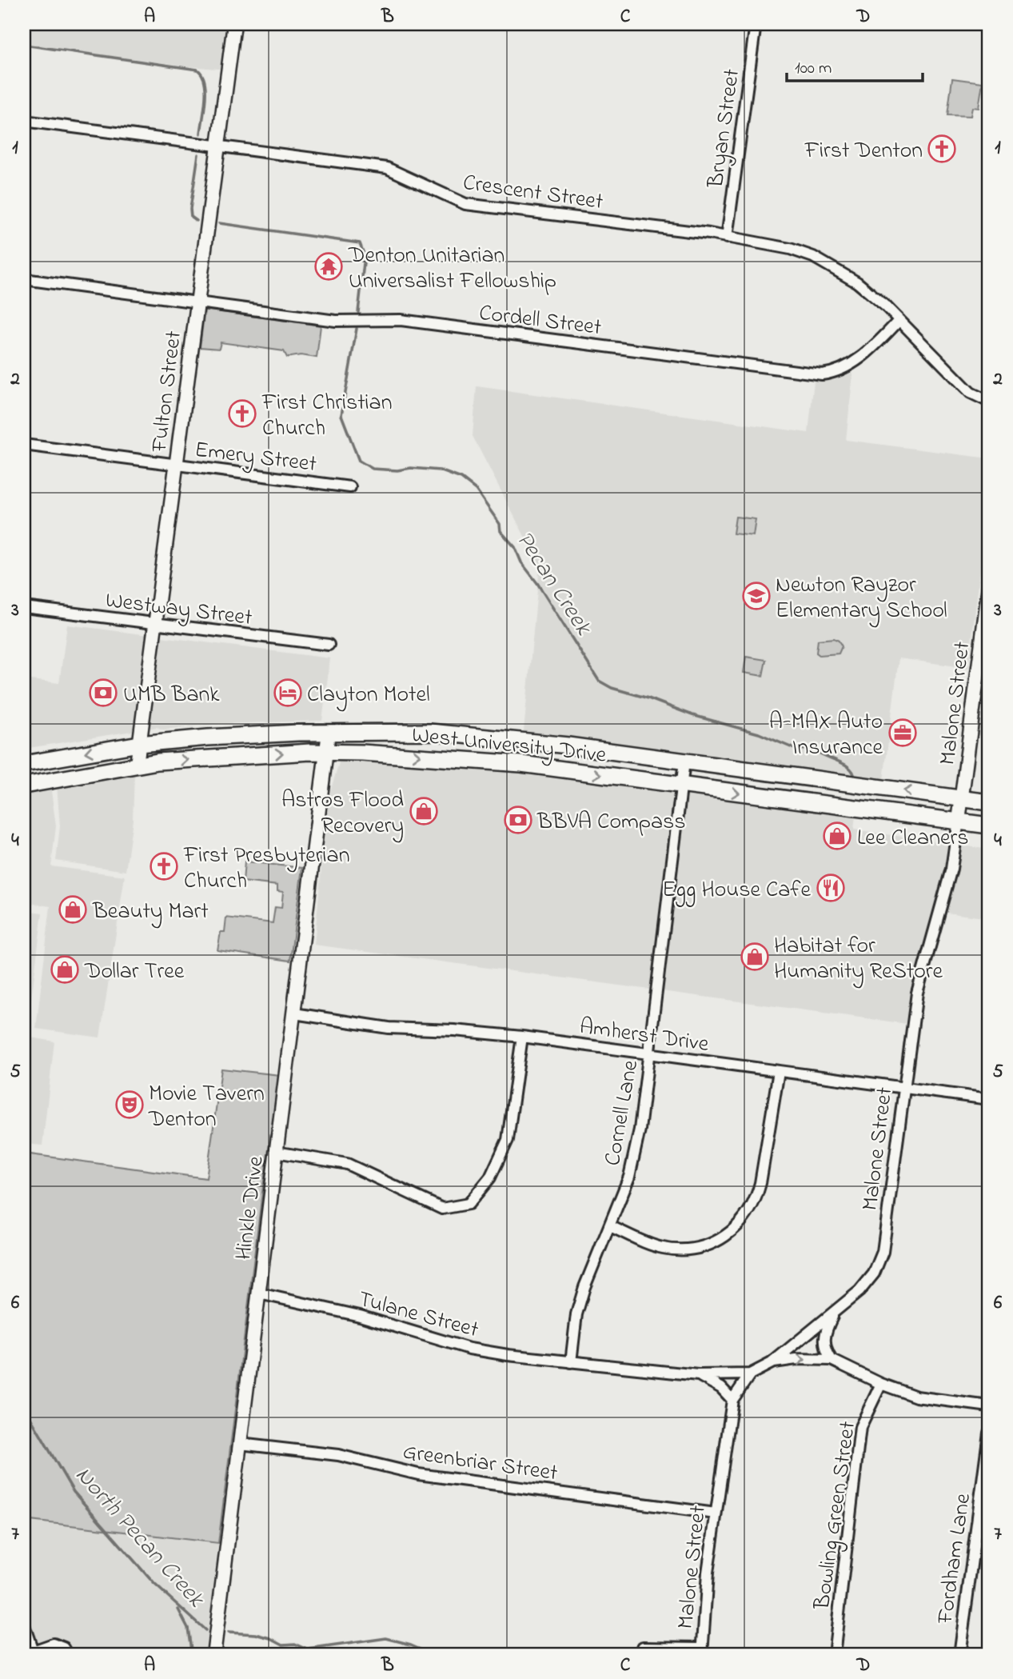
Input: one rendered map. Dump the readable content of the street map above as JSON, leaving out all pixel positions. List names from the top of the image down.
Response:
{
  "streets": {
    "main road": ["West University Drive"],
    "street": [
      "Bryan Street",
      "Crescent Street",
      "Cordell Street",
      "Fulton Street",
      "Emery Street",
      "Westway Street",
      "Malone Street",
      "Amherst Drive",
      "Cornell Lane",
      "Hinkle Drive",
      "Tulane Street",
      "Greenbriar Street",
      "Bowling Green Street",
      "Fordham Lane"
    ]
  },
  "crossings": [
    ["Bryan Street", "Crescent Street"],
    ["Crescent Street", "Cordell Street"],
    ["Crescent Street", "Fulton Street"],
    ["Cordell Street", "Fulton Street"],
    ["Fulton Street", "Emery Street"],
    ["Fulton Street", "Westway Street"],
    ["Fulton Street", "West University Drive"],
    ["Malone Street", "West University Drive"],
    ["Malone Street", "Amherst Drive"],
    ["Malone Street", "Greenbriar Street"],
    ["West University Drive", "Cornell Lane"],
    ["West University Drive", "Hinkle Drive"],
    ["Amherst Drive", "Cornell Lane"],
    ["Amherst Drive", "Hinkle Drive"],
    ["Cornell Lane", "Tulane Street"],
    ["Hinkle Drive", "Tulane Street"],
    ["Hinkle Drive", "Greenbriar Street"]
  ],
  "water": ["Pecan Creek", "North Pecan Creek"],
  "places": {
    "church": ["First Denton", "First Christian Church", "First Presbyterian Church"],
    "temple": ["Denton Unitarian Universalist Fellowship"],
    "school or university": ["Newton Rayzor Elementary School"],
    "bank": ["UMB Bank", "BBVA Compass"],
    "hotel": ["Clayton Motel"],
    "office": ["A-MAX Auto Insurance"],
    "shop": [
      "Astros Flood Recovery",
      "Lee Cleaners",
      "Beauty Mart",
      "Habitat for Humanity ReStore",
      "Dollar Tree"
    ],
    "restaurant": ["Egg House Cafe"],
    "theatre": ["Movie Tavern Denton"]
  },
  "scale_bar": "100 m",
  "grid": {
    "columns": [
      "A",
      "B",
      "C",
      "D"
    ],
    "rows": [
      "1",
      "2",
      "3",
      "4",
      "5",
      "6",
      "7"
    ]
  }
}
